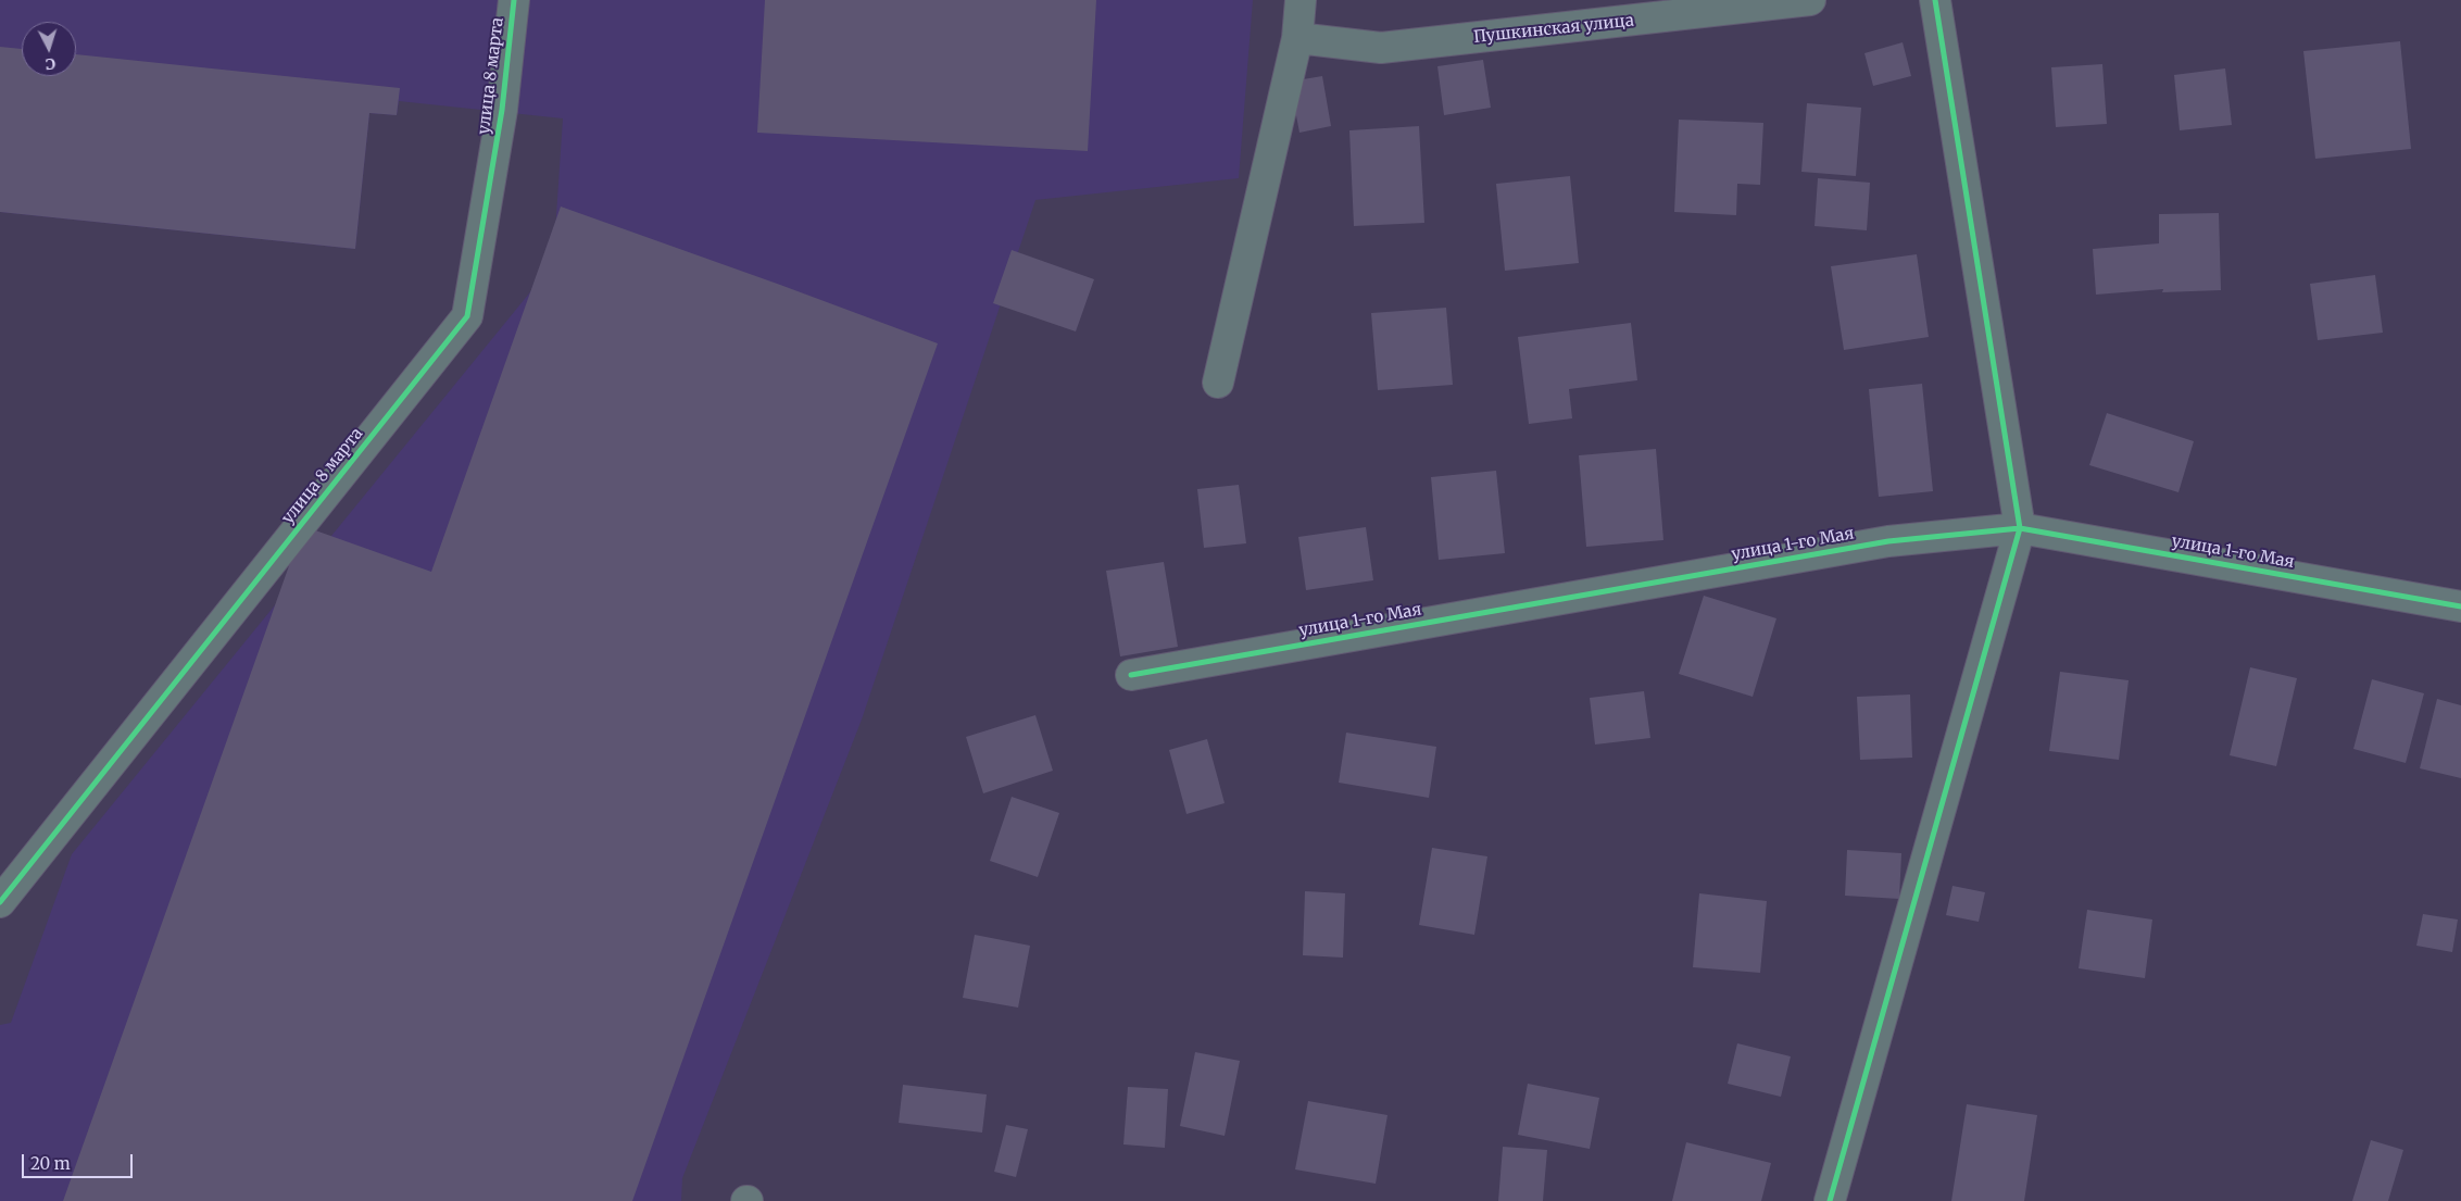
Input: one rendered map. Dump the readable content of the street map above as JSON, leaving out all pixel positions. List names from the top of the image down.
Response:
{
  "streets": {
    "street": ["Пушкинская улица", "улица 8 марта", "улица 1-го Мая"]
  },
  "scale_bar": "20 m",
  "north": "bottom"
}
